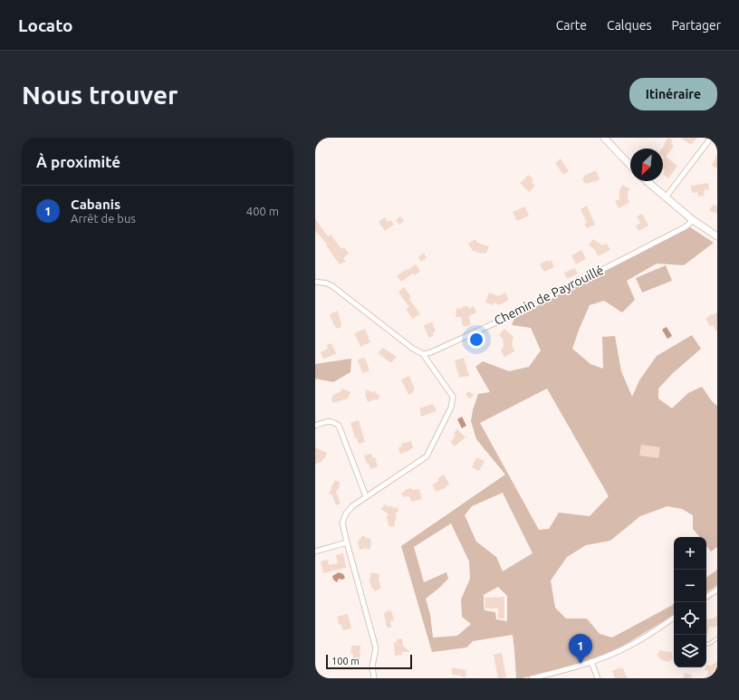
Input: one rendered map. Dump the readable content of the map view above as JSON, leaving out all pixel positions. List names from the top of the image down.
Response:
{
  "streets": {
    "street": ["Chemin de Payrouillé"]
  },
  "scale_bar": "100 m",
  "north": "bottom left",
  "page": {
    "header": "Locato",
    "nav": ["Carte", "Calques", "Partager"],
    "buttons": "Itinéraire",
    "title": "Nous trouver",
    "heading": "À proximité",
    "list": [
      {
        "mark": "1",
        "name": "Cabanis",
        "note": "Arrêt de bus",
        "value": "400 m"
      }
    ],
    "map_buttons": ["+", "−"],
    "pins": "1",
    "scale": "100 m"
  }
}
